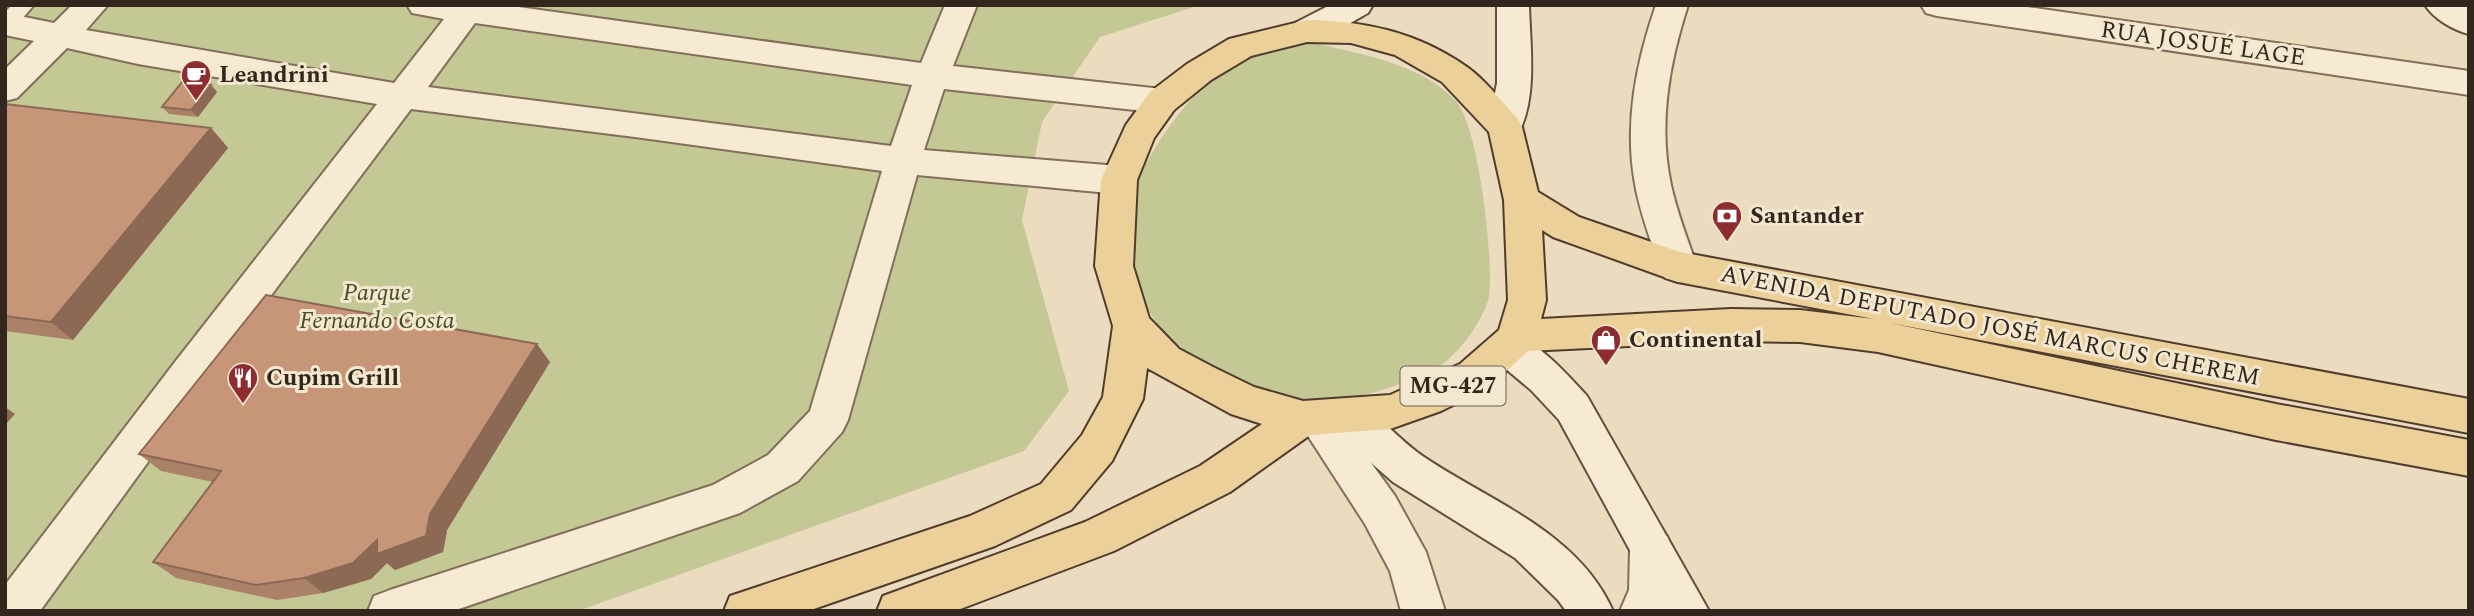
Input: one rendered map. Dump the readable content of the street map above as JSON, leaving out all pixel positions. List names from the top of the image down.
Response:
{
  "streets": {
    "main road": ["AVENIDA DEPUTADO JOSÉ MARCUS CHEREM", "MG-427"],
    "street": ["RUA JOSUÉ LAGE"]
  },
  "crossings": [
    ["AVENIDA DEPUTADO JOSÉ MARCUS CHEREM", "MG-427"]
  ],
  "parks": ["Parque Fernando Costa"],
  "places": {
    "cafe": ["Leandrini"],
    "bank": ["Santander"],
    "shop": ["Continental"],
    "restaurant": ["Cupim Grill"]
  }
}
